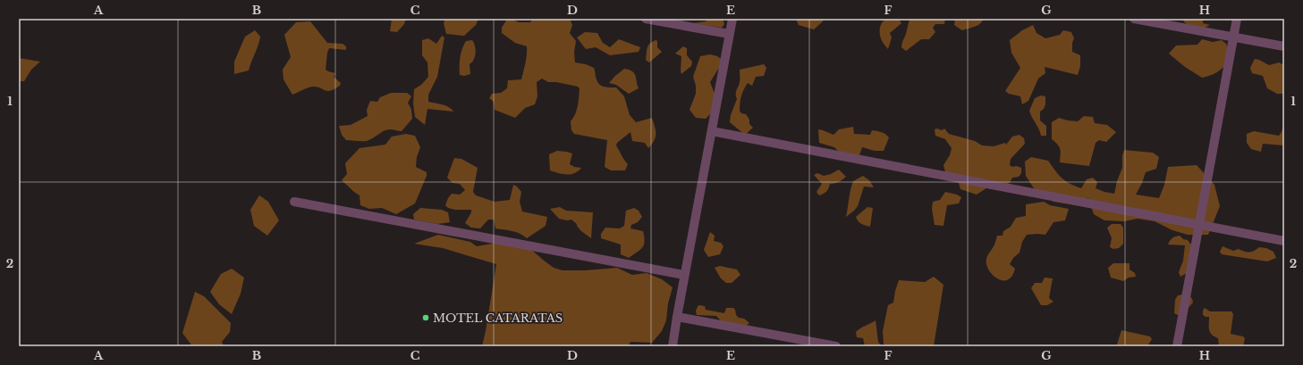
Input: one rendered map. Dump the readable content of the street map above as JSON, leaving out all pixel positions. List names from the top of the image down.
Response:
{
  "places": ["MOTEL CATARATAS"],
  "grid": {
    "columns": [
      "A",
      "B",
      "C",
      "D",
      "E",
      "F",
      "G",
      "H"
    ],
    "rows": ["1", "2"]
  }
}
